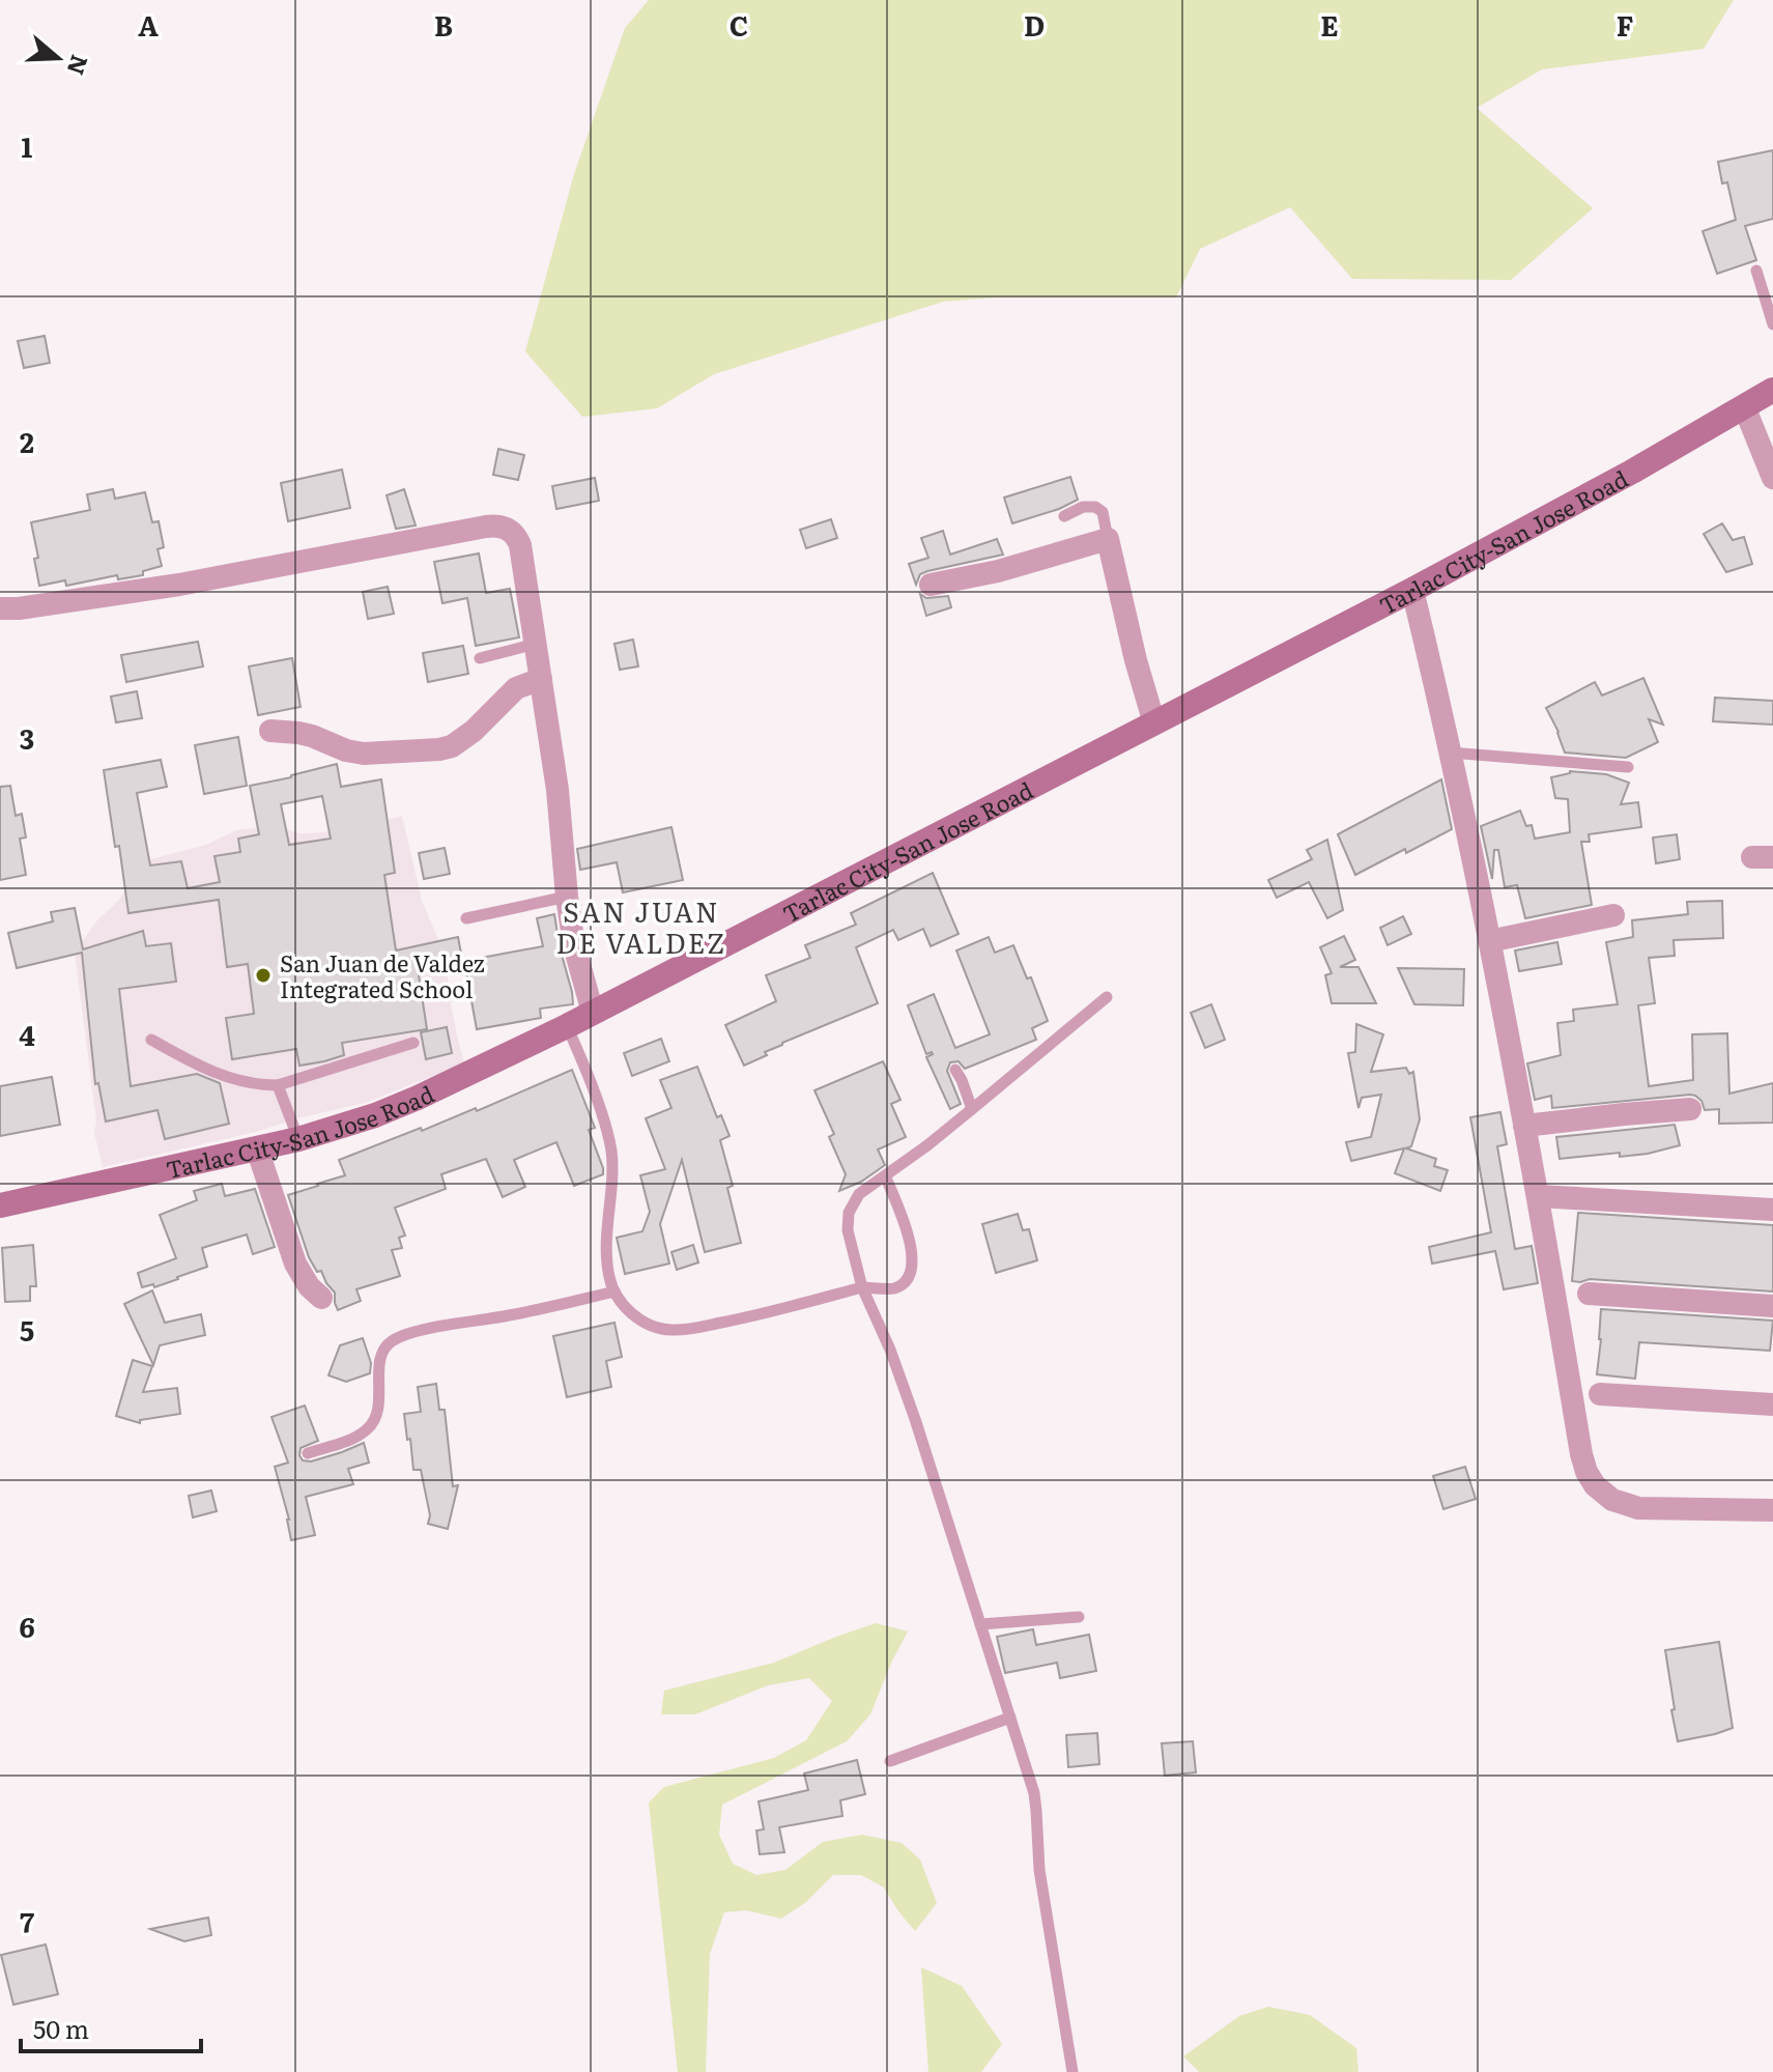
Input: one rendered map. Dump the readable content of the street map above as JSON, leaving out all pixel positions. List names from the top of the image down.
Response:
{
  "streets": {
    "main road": ["Tarlac City-San Jose Road"]
  },
  "districts": ["SAN JUAN DE VALDEZ"],
  "places": ["San Juan de Valdez Integrated School"],
  "scale_bar": "50 m",
  "north": "right",
  "grid": {
    "columns": [
      "A",
      "B",
      "C",
      "D",
      "E",
      "F"
    ],
    "rows": [
      "1",
      "2",
      "3",
      "4",
      "5",
      "6",
      "7"
    ]
  }
}
